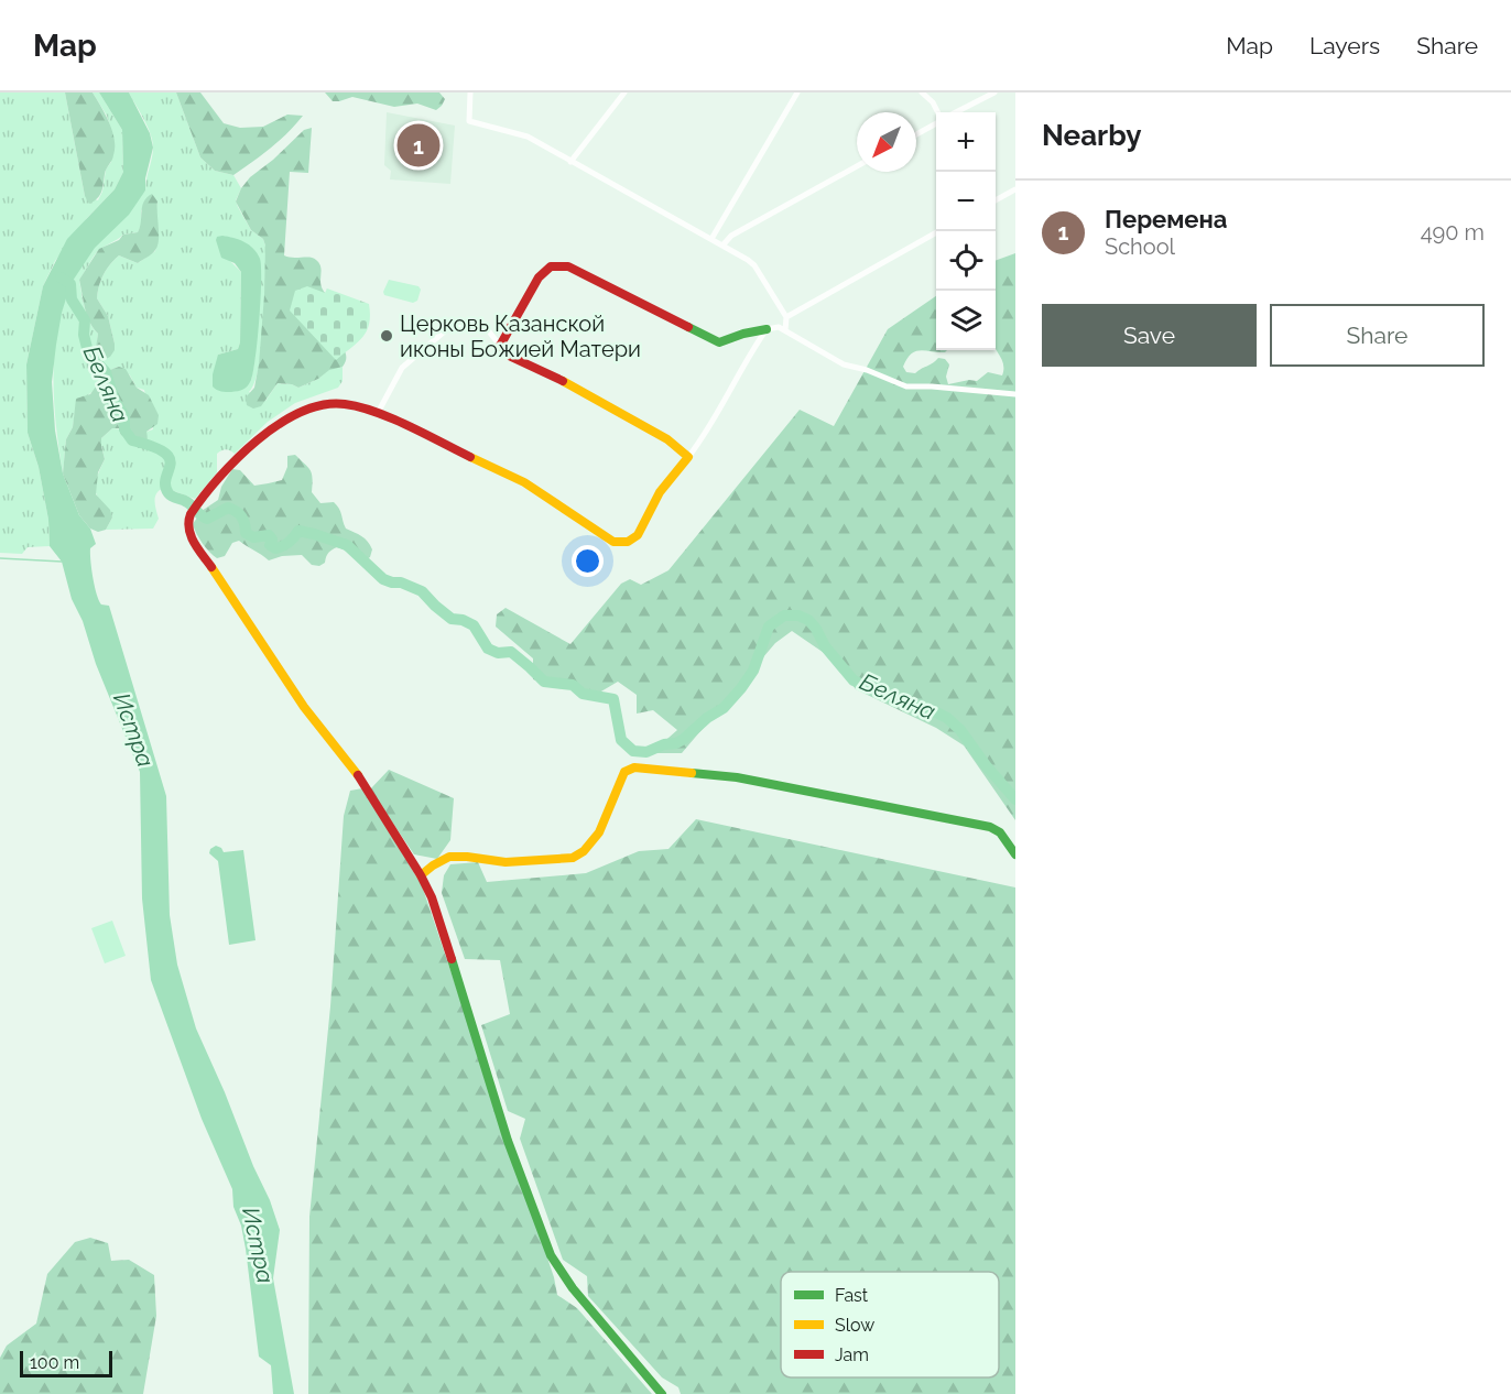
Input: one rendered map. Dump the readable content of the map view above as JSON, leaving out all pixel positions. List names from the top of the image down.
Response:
{
  "water": ["Беляна", "Истра"],
  "places": ["Церковь Казанской иконы Божией Матери"],
  "legend": ["Fast", "Slow", "Jam"],
  "scale_bar": "100 m",
  "north": "bottom left",
  "page": {
    "header": "Map",
    "nav": ["Map", "Layers", "Share"],
    "heading": "Nearby",
    "map_buttons": ["+", "−"],
    "pins": "1",
    "list": [
      {
        "mark": "1",
        "name": "Перемена",
        "note": "School",
        "value": "490 m"
      }
    ],
    "buttons": ["Save", "Share"],
    "scale": "100 m"
  }
}
